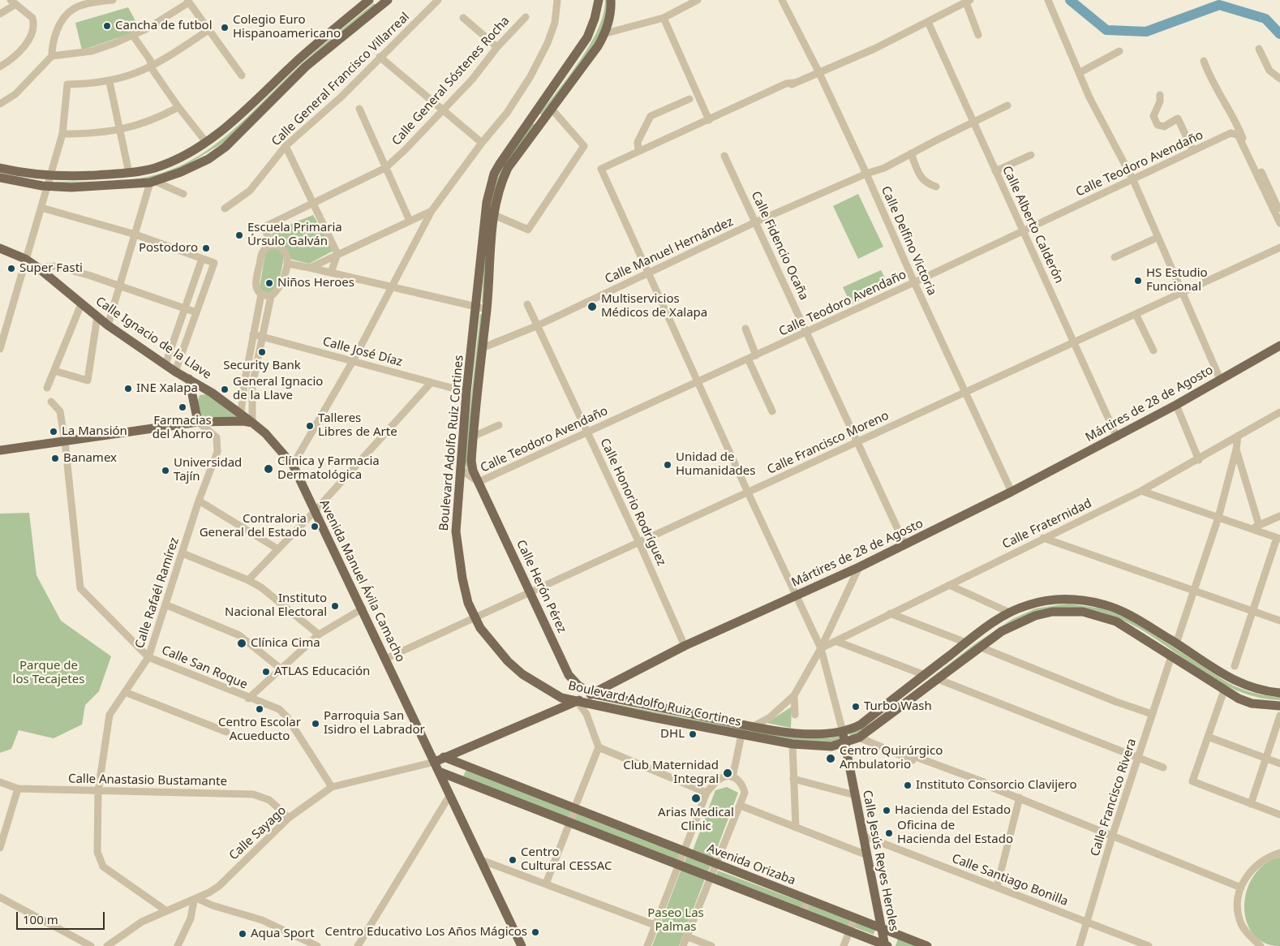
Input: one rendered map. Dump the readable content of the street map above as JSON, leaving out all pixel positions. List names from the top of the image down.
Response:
{
  "streets": {
    "main road": [
      "Calle Ignacio de la Llave",
      "Mártires de 28 de Agosto",
      "Boulevard Adolfo Ruiz Cortines",
      "Avenida Manuel Ávila Camacho",
      "Calle Herón Pérez",
      "Calle Jesús Reyes Heroles",
      "Avenida Orizaba"
    ],
    "street": [
      "Calle General Francisco Villarreal",
      "Calle General Sóstenes Rocha",
      "Calle Teodoro Avendaño",
      "Calle Alberto Calderón",
      "Calle Delfino Victoria",
      "Calle Fidencio Ocaña",
      "Calle Manuel Hernández",
      "Calle José Díaz",
      "Calle Francisco Moreno",
      "Calle Honorio Rodríguez",
      "Calle Fraternidad",
      "Calle Rafaél Ramírez",
      "Calle San Roque",
      "Calle Anastasio Bustamante",
      "Calle Francisco Rivera",
      "Calle Sayago",
      "Calle Santiago Bonilla"
    ]
  },
  "crossings": [
    ["Calle Teodoro Avendaño", "Calle Alberto Calderón"],
    ["Calle Teodoro Avendaño", "Calle Delfino Victoria"],
    ["Calle Teodoro Avendaño", "Calle Fidencio Ocaña"],
    ["Calle Teodoro Avendaño", "Boulevard Adolfo Ruiz Cortines"],
    ["Calle Teodoro Avendaño", "Calle Honorio Rodríguez"],
    ["Calle Teodoro Avendaño", "Calle Herón Pérez"],
    ["Calle Teodoro Avendaño", "Calle Jesús Reyes Heroles"],
    ["Calle Alberto Calderón", "Calle Manuel Hernández"],
    ["Calle Alberto Calderón", "Mártires de 28 de Agosto"],
    ["Calle Alberto Calderón", "Calle Francisco Moreno"],
    ["Calle Delfino Victoria", "Calle Manuel Hernández"],
    ["Calle Delfino Victoria", "Mártires de 28 de Agosto"],
    ["Calle Delfino Victoria", "Calle Francisco Moreno"],
    ["Calle Fidencio Ocaña", "Calle Manuel Hernández"],
    ["Calle Fidencio Ocaña", "Mártires de 28 de Agosto"],
    ["Calle Fidencio Ocaña", "Calle Francisco Moreno"],
    ["Calle Manuel Hernández", "Boulevard Adolfo Ruiz Cortines"],
    ["Calle Manuel Hernández", "Calle Honorio Rodríguez"],
    ["Calle Manuel Hernández", "Calle Jesús Reyes Heroles"],
    ["Calle Ignacio de la Llave", "Avenida Manuel Ávila Camacho"],
    ["Calle José Díaz", "Boulevard Adolfo Ruiz Cortines"],
    ["Mártires de 28 de Agosto", "Boulevard Adolfo Ruiz Cortines"],
    ["Mártires de 28 de Agosto", "Calle Honorio Rodríguez"],
    ["Mártires de 28 de Agosto", "Avenida Manuel Ávila Camacho"],
    ["Mártires de 28 de Agosto", "Calle Herón Pérez"],
    ["Mártires de 28 de Agosto", "Calle Sayago"],
    ["Mártires de 28 de Agosto", "Calle Jesús Reyes Heroles"],
    ["Mártires de 28 de Agosto", "Avenida Orizaba"],
    ["Boulevard Adolfo Ruiz Cortines", "Calle Francisco Moreno"],
    ["Boulevard Adolfo Ruiz Cortines", "Calle Herón Pérez"],
    ["Boulevard Adolfo Ruiz Cortines", "Calle Francisco Rivera"],
    ["Boulevard Adolfo Ruiz Cortines", "Calle Jesús Reyes Heroles"],
    ["Calle Francisco Moreno", "Calle Honorio Rodríguez"],
    ["Calle Francisco Moreno", "Avenida Manuel Ávila Camacho"],
    ["Calle Francisco Moreno", "Calle Herón Pérez"],
    ["Calle Francisco Moreno", "Calle Jesús Reyes Heroles"],
    ["Calle Fraternidad", "Calle Jesús Reyes Heroles"],
    ["Avenida Manuel Ávila Camacho", "Calle Sayago"],
    ["Avenida Manuel Ávila Camacho", "Avenida Orizaba"],
    ["Calle Rafaél Ramírez", "Calle San Roque"],
    ["Calle Rafaél Ramírez", "Calle Anastasio Bustamante"],
    ["Calle Rafaél Ramírez", "Calle Sayago"],
    ["Calle San Roque", "Calle Sayago"],
    ["Calle Anastasio Bustamante", "Calle Sayago"],
    ["Calle Francisco Rivera", "Calle Santiago Bonilla"],
    ["Calle Jesús Reyes Heroles", "Avenida Orizaba"],
    ["Calle Jesús Reyes Heroles", "Calle Santiago Bonilla"]
  ],
  "parks": ["Parque de los Tecajetes", "Paseo Las Palmas"],
  "places": [
    "Cancha de futbol",
    "Colegio Euro Hispanoamericano",
    "Escuela Primaria Úrsulo Galván",
    "Postodoro",
    "Super Fasti",
    "HS Estudio Funcional",
    "Niños Heroes",
    "Multiservicios Médicos de Xalapa",
    "Security Bank",
    "INE Xalapa",
    "General Ignacio de la Llave",
    "Farmacias del Ahorro",
    "Talleres Libres de Arte",
    "La Mansión",
    "Banamex",
    "Unidad de Humanidades",
    "Clínica y Farmacia Dermatológica",
    "Universidad Tajín",
    "Contraloria General del Estado",
    "Instituto Nacional Electoral",
    "Clínica Cima",
    "ATLAS Educación",
    "Turbo Wash",
    "Centro Escolar Acueducto",
    "Parroquia San Isidro el Labrador",
    "DHL",
    "Centro Quirúrgico Ambulatorio",
    "Club Maternidad Integral",
    "Instituto Consorcio Clavijero",
    "Arias Medical Clinic",
    "Hacienda del Estado",
    "Oficina de Hacienda del Estado",
    "Centro Cultural CESSAC",
    "Centro Educativo Los Años Mágicos",
    "Aqua Sport"
  ],
  "scale_bar": "100 m"
}
